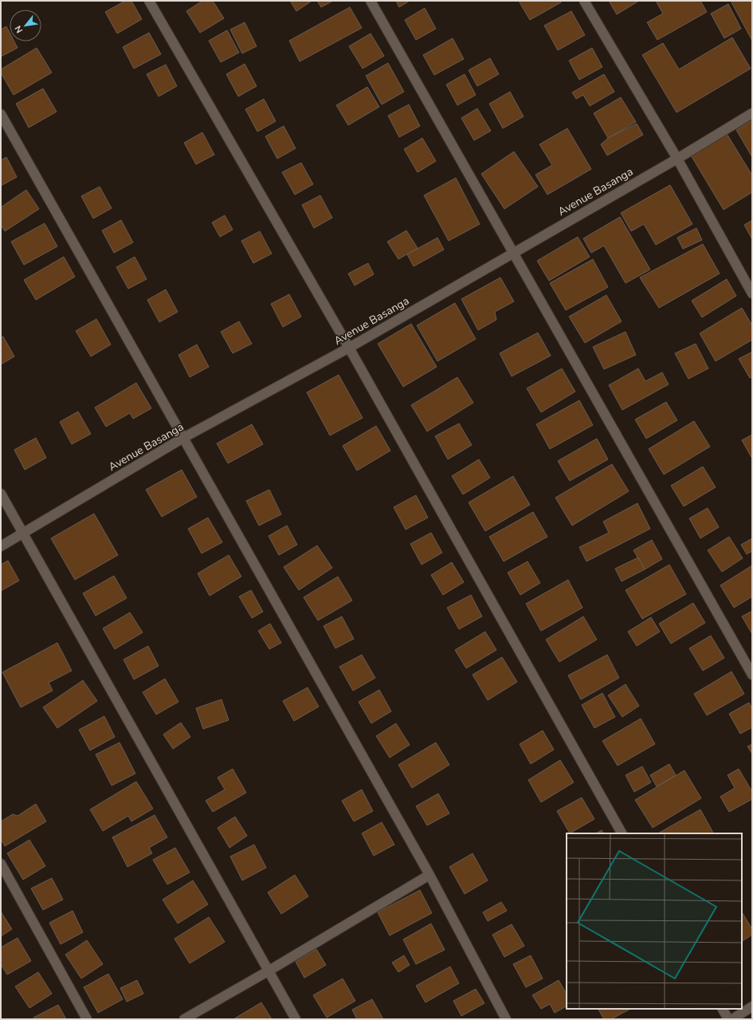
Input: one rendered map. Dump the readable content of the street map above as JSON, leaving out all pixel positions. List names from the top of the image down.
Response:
{
  "streets": {
    "street": ["Avenue Basanga"]
  },
  "north": "bottom left"
}
